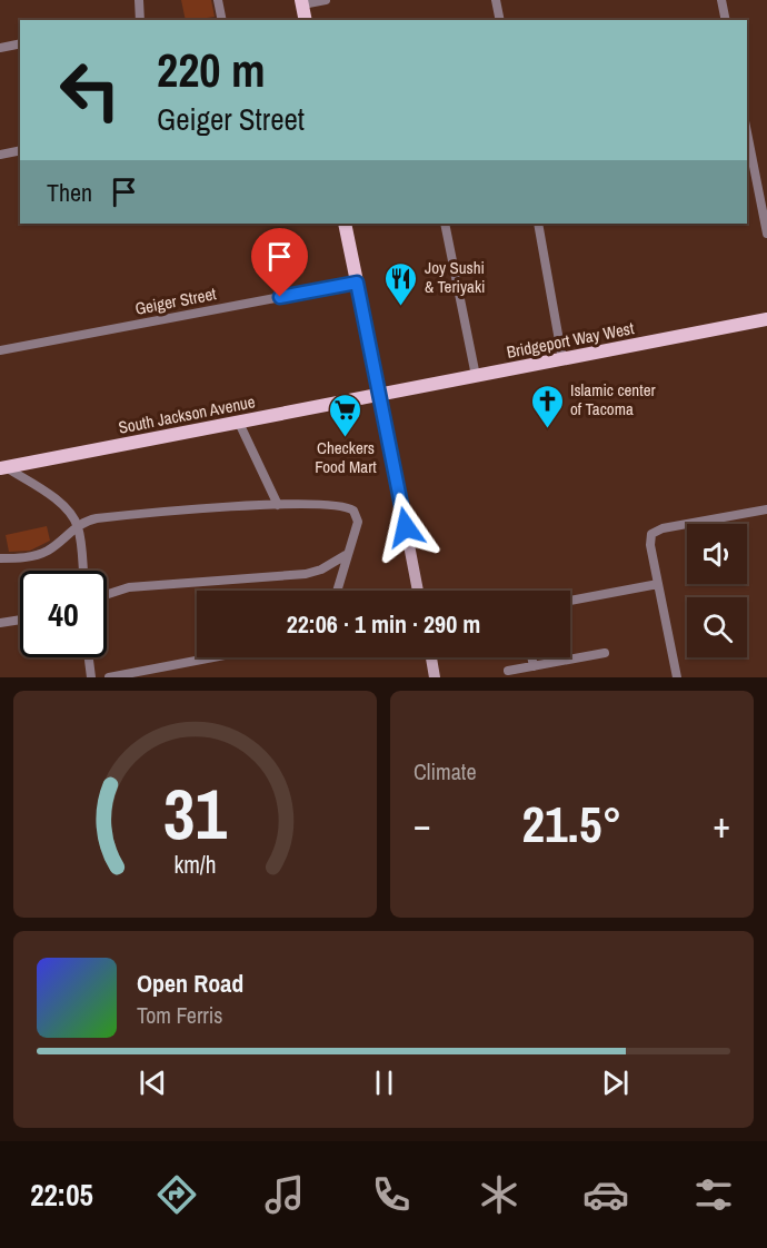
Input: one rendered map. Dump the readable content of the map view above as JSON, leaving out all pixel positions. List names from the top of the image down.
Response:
{
  "streets": {
    "main road": ["Bridgeport Way West", "South Jackson Avenue"],
    "street": ["Geiger Street"]
  },
  "crossings": [
    ["Bridgeport Way West", "South Jackson Avenue"]
  ],
  "places": {
    "restaurant": ["Joy Sushi & Teriyaki"],
    "church": ["Islamic center of Tacoma"],
    "supermarket": ["Checkers Food Mart"]
  },
  "page": {
    "turn": ["220 m", "Geiger Street"],
    "then": "Then",
    "limit": "40",
    "trip": "22:06 · 1 min · 290 m",
    "tile": "Climate",
    "heat": ["−", "21.5°", "+"],
    "song": ["Open Road", "Tom Ferris"],
    "tabs": "22:05",
    "gauge": ["31", "km/h"]
  }
}
